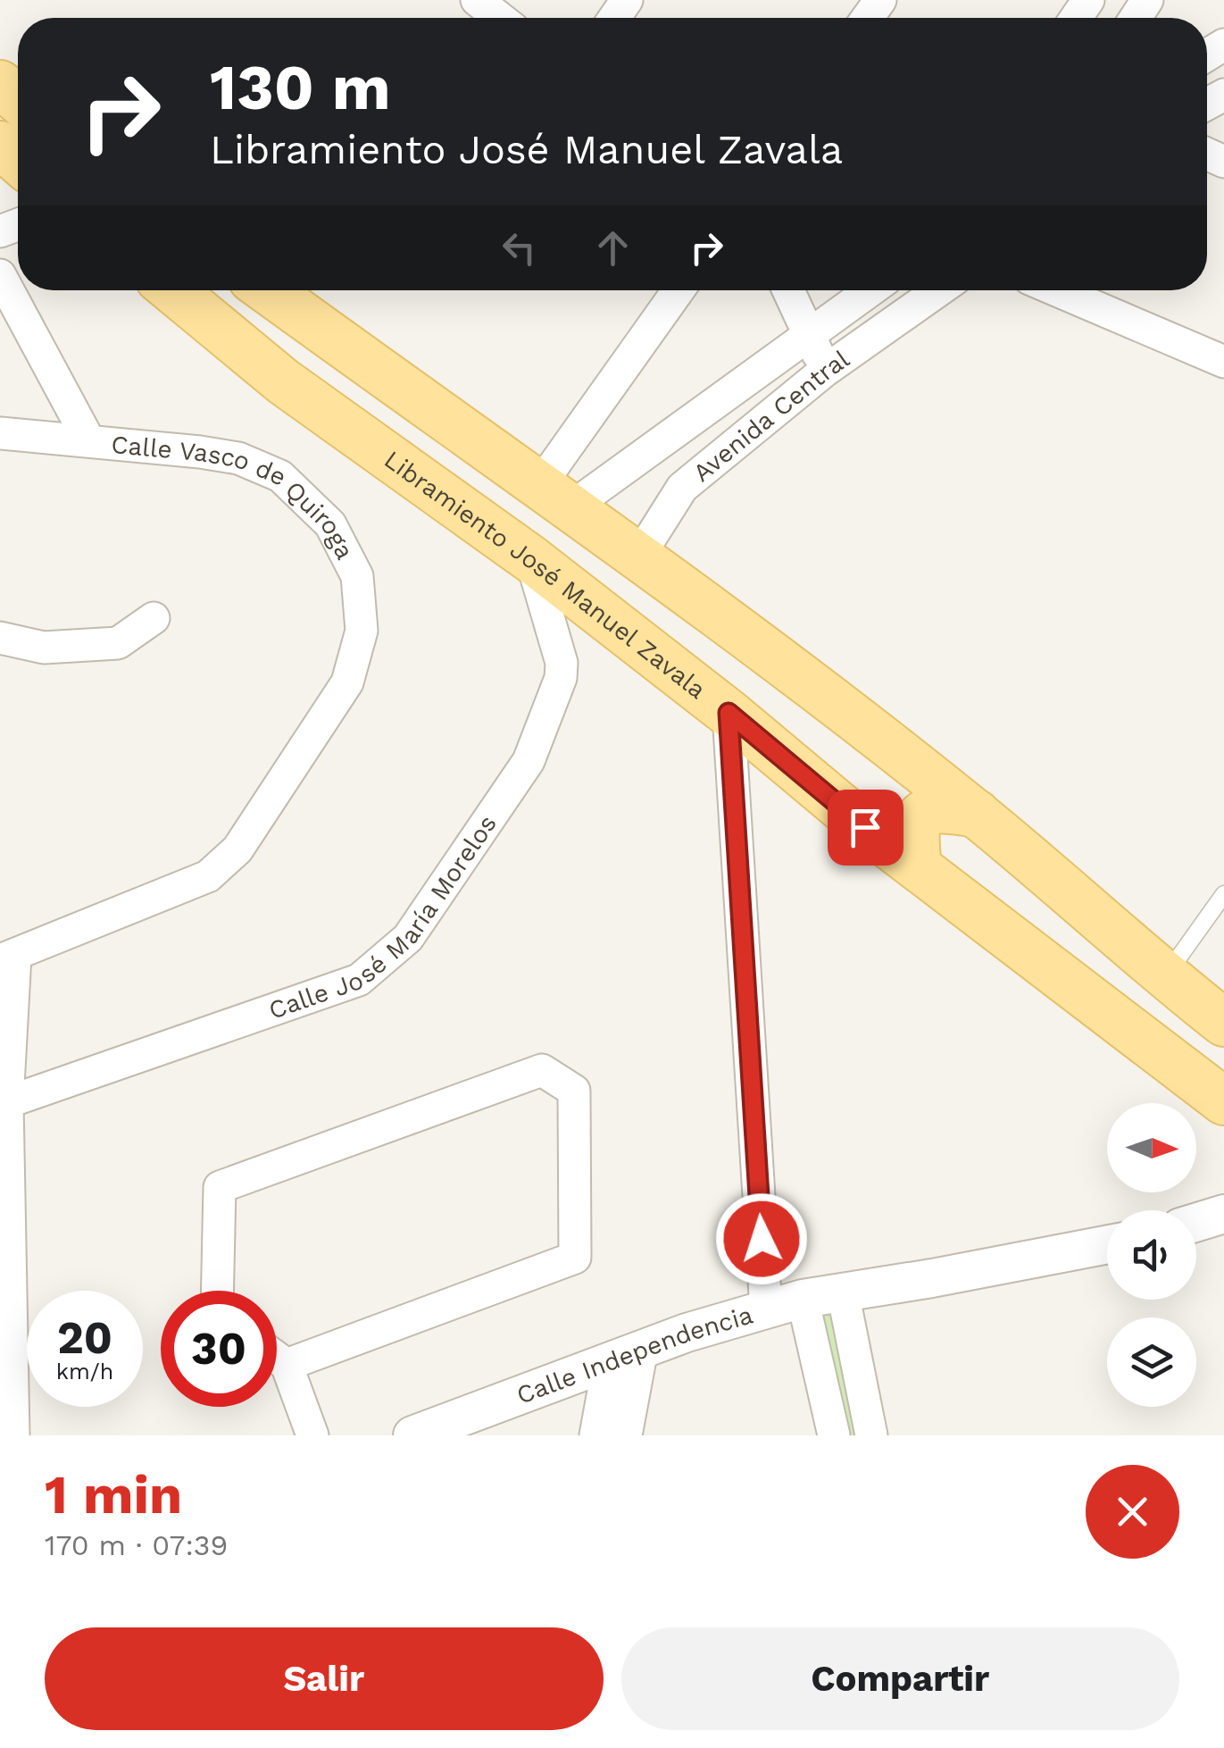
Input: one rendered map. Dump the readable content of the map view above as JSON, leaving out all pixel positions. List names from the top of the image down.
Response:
{
  "streets": {
    "main road": ["Libramiento José Manuel Zavala"],
    "street": [
      "Avenida Central",
      "Calle Vasco de Quiroga",
      "Calle José María Morelos",
      "Calle Independencia"
    ]
  },
  "crossings": [
    ["Libramiento José Manuel Zavala", "Calle José María Morelos"]
  ],
  "north": "right",
  "page": {
    "turn": ["130 m", "Libramiento José Manuel Zavala"],
    "speed": "20 km/h",
    "limit": "30",
    "heading": ["1 min", "170 m · 07:39"],
    "buttons": ["Salir", "Compartir"]
  }
}
